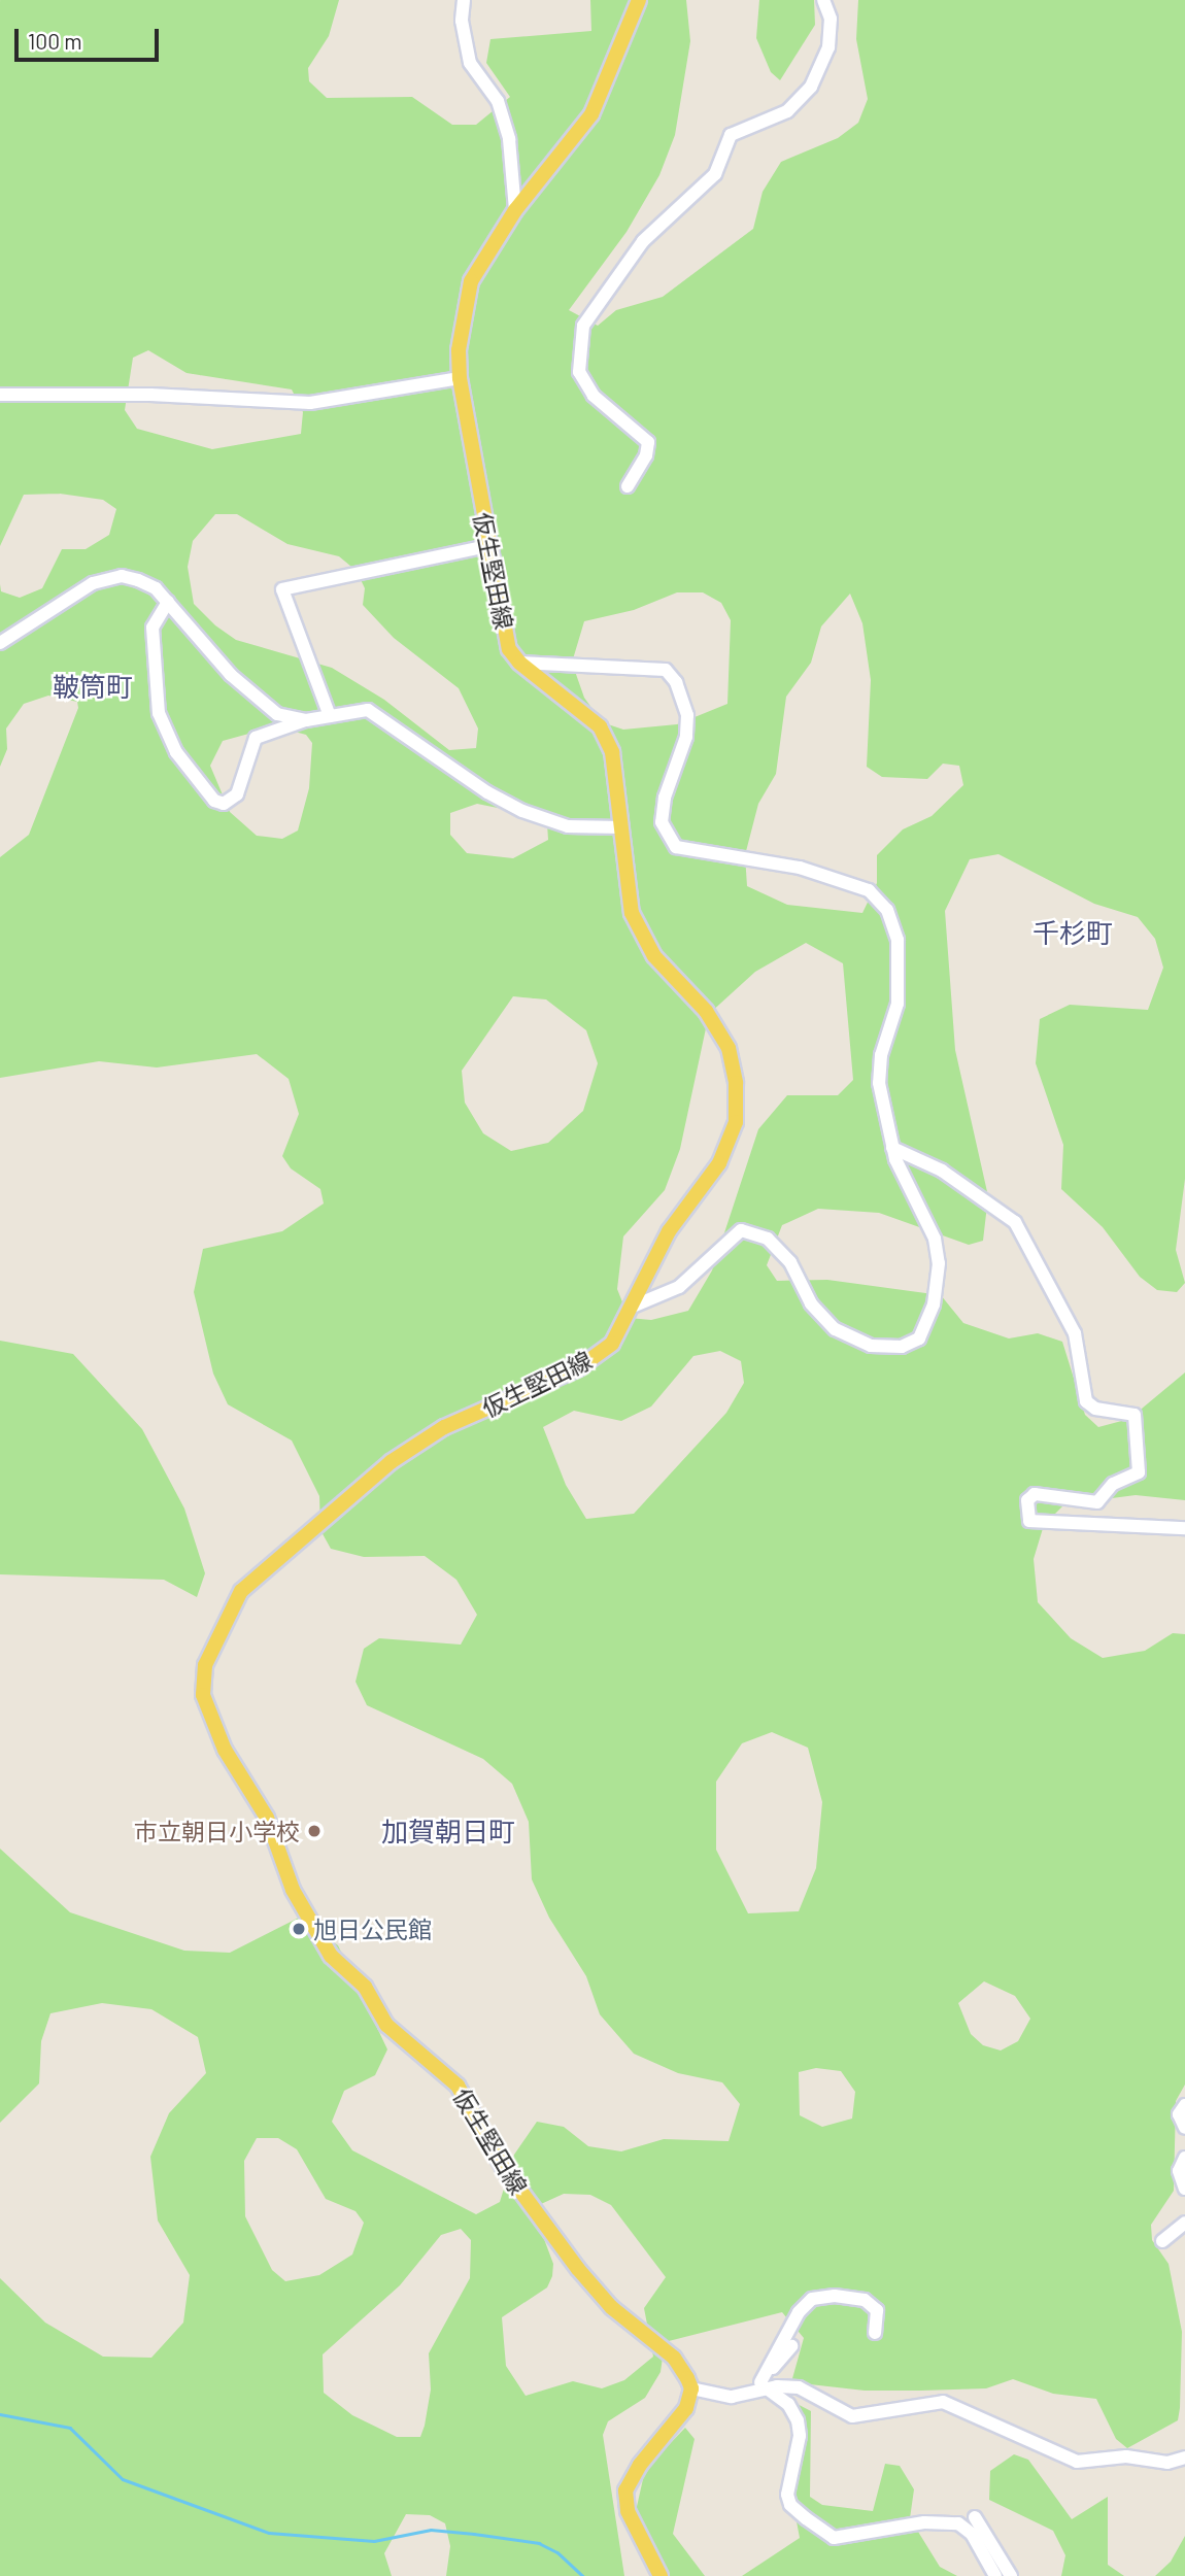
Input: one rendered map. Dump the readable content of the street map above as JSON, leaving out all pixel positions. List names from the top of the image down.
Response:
{
  "streets": {
    "main road": ["仮生堅田線"]
  },
  "districts": ["鞁筒町", "千杉町", "加賀朝日町"],
  "places": ["市立朝日小学校", "旭日公民館"],
  "scale_bar": "100 m"
}
